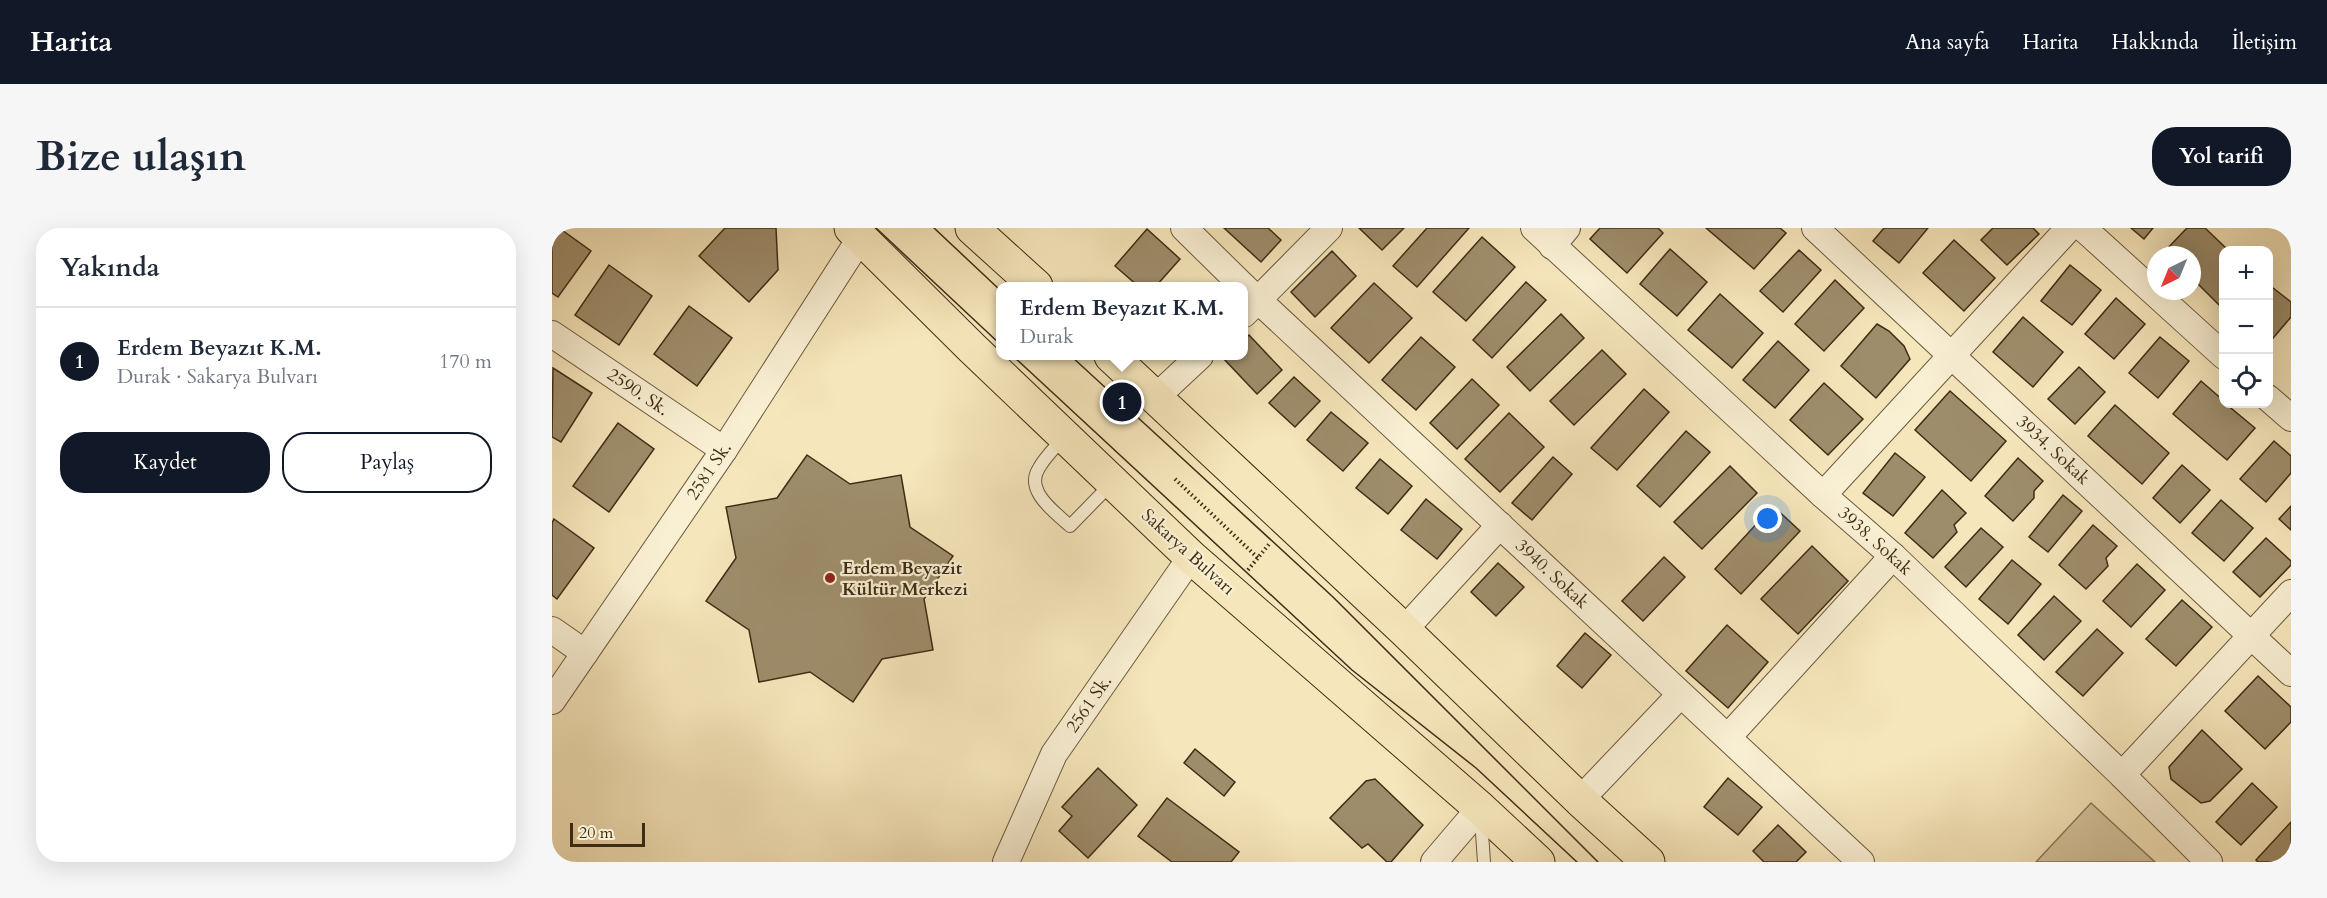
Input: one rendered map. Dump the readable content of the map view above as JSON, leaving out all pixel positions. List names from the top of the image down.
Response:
{
  "streets": {
    "main road": ["Sakarya Bulvarı"],
    "street": [
      "2590. Sk.",
      "3934. Sokak",
      "2581 Sk.",
      "3938. Sokak",
      "3940. Sokak",
      "2561 Sk."
    ]
  },
  "crossings": [
    ["2590. Sk.", "2581 Sk."],
    ["2581 Sk.", "Sakarya Bulvarı"],
    ["Sakarya Bulvarı", "2561 Sk."]
  ],
  "places": ["Erdem Beyazit Kültür Merkezi"],
  "scale_bar": "20 m",
  "north": "bottom left",
  "page": {
    "header": "Harita",
    "nav": [
      "Ana sayfa",
      "Harita",
      "Hakkında",
      "İletişim"
    ],
    "buttons": [
      "Yol tarifi",
      ["Kaydet", "Paylaş"]
    ],
    "title": "Bize ulaşın",
    "heading": "Yakında",
    "map_buttons": ["+", "−"],
    "popup": ["Erdem Beyazıt K.M.", "Durak"],
    "list": [
      {
        "mark": "1",
        "name": "Erdem Beyazıt K.M.",
        "note": "Durak · Sakarya Bulvarı",
        "value": "170 m"
      }
    ],
    "pins": "1",
    "scale": "20 m"
  }
}
